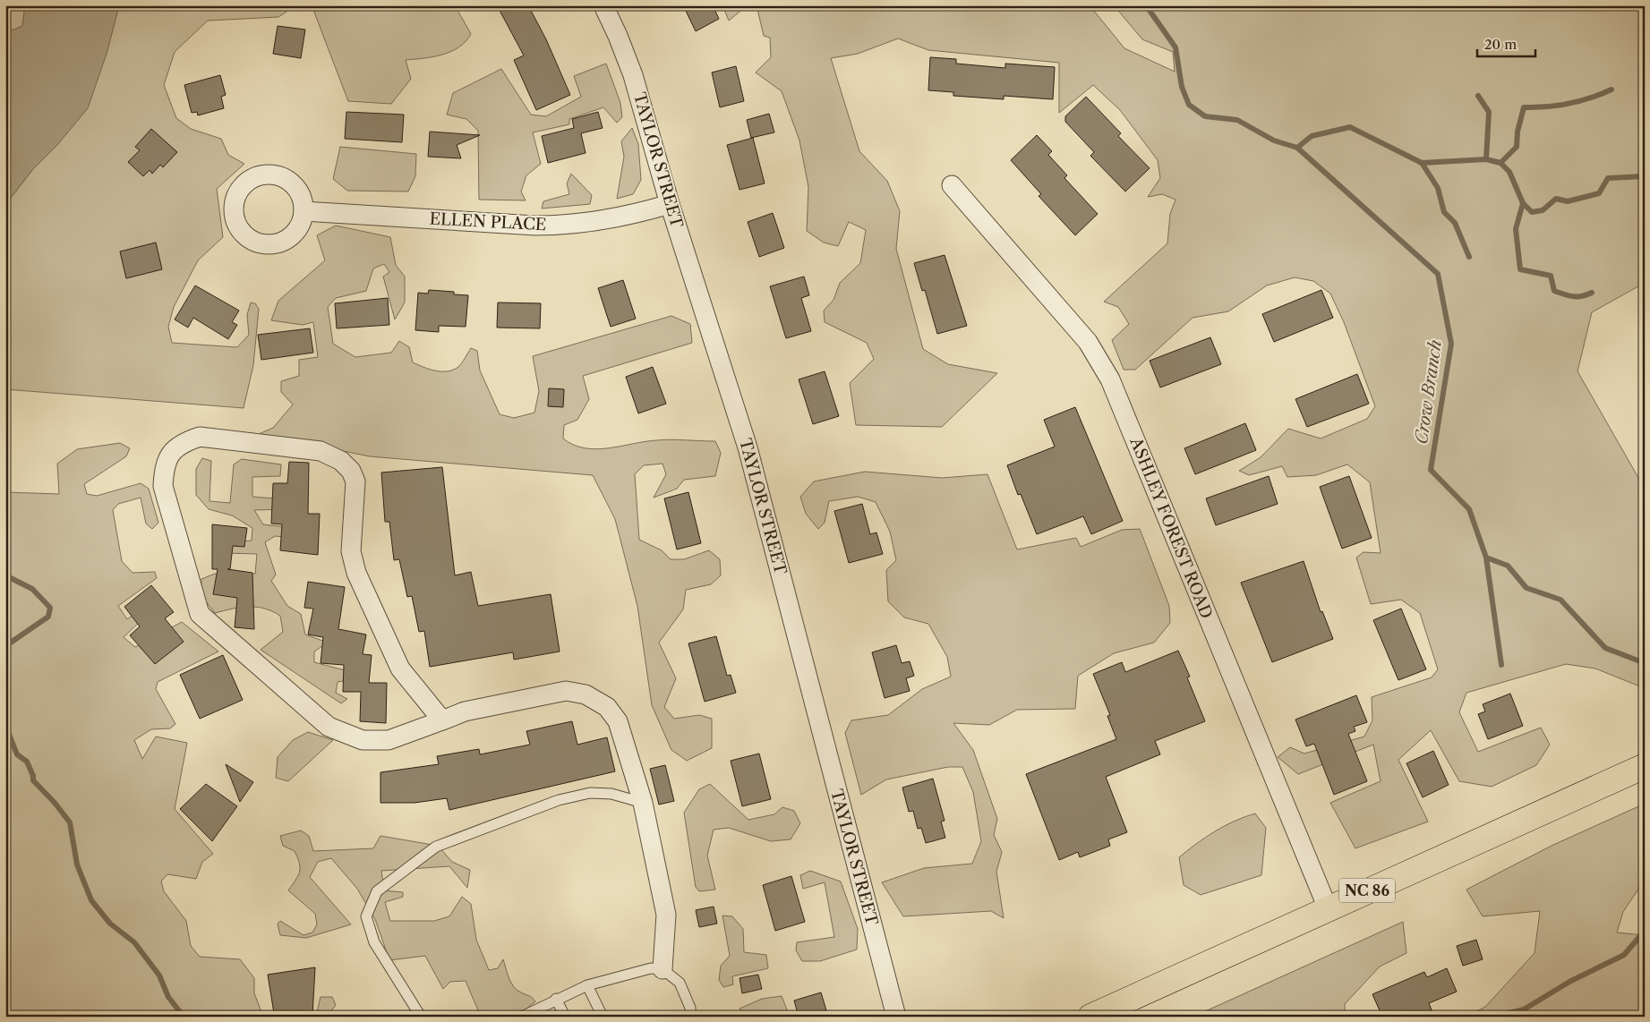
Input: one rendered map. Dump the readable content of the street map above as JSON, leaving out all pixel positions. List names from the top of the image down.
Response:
{
  "streets": {
    "main road": ["NC 86"],
    "street": ["TAYLOR STREET", "ELLEN PLACE", "ASHLEY FOREST ROAD"]
  },
  "crossings": [
    ["TAYLOR STREET", "ELLEN PLACE"],
    ["ASHLEY FOREST ROAD", "NC 86"]
  ],
  "water": ["Crow Branch"],
  "scale_bar": "20 m"
}
